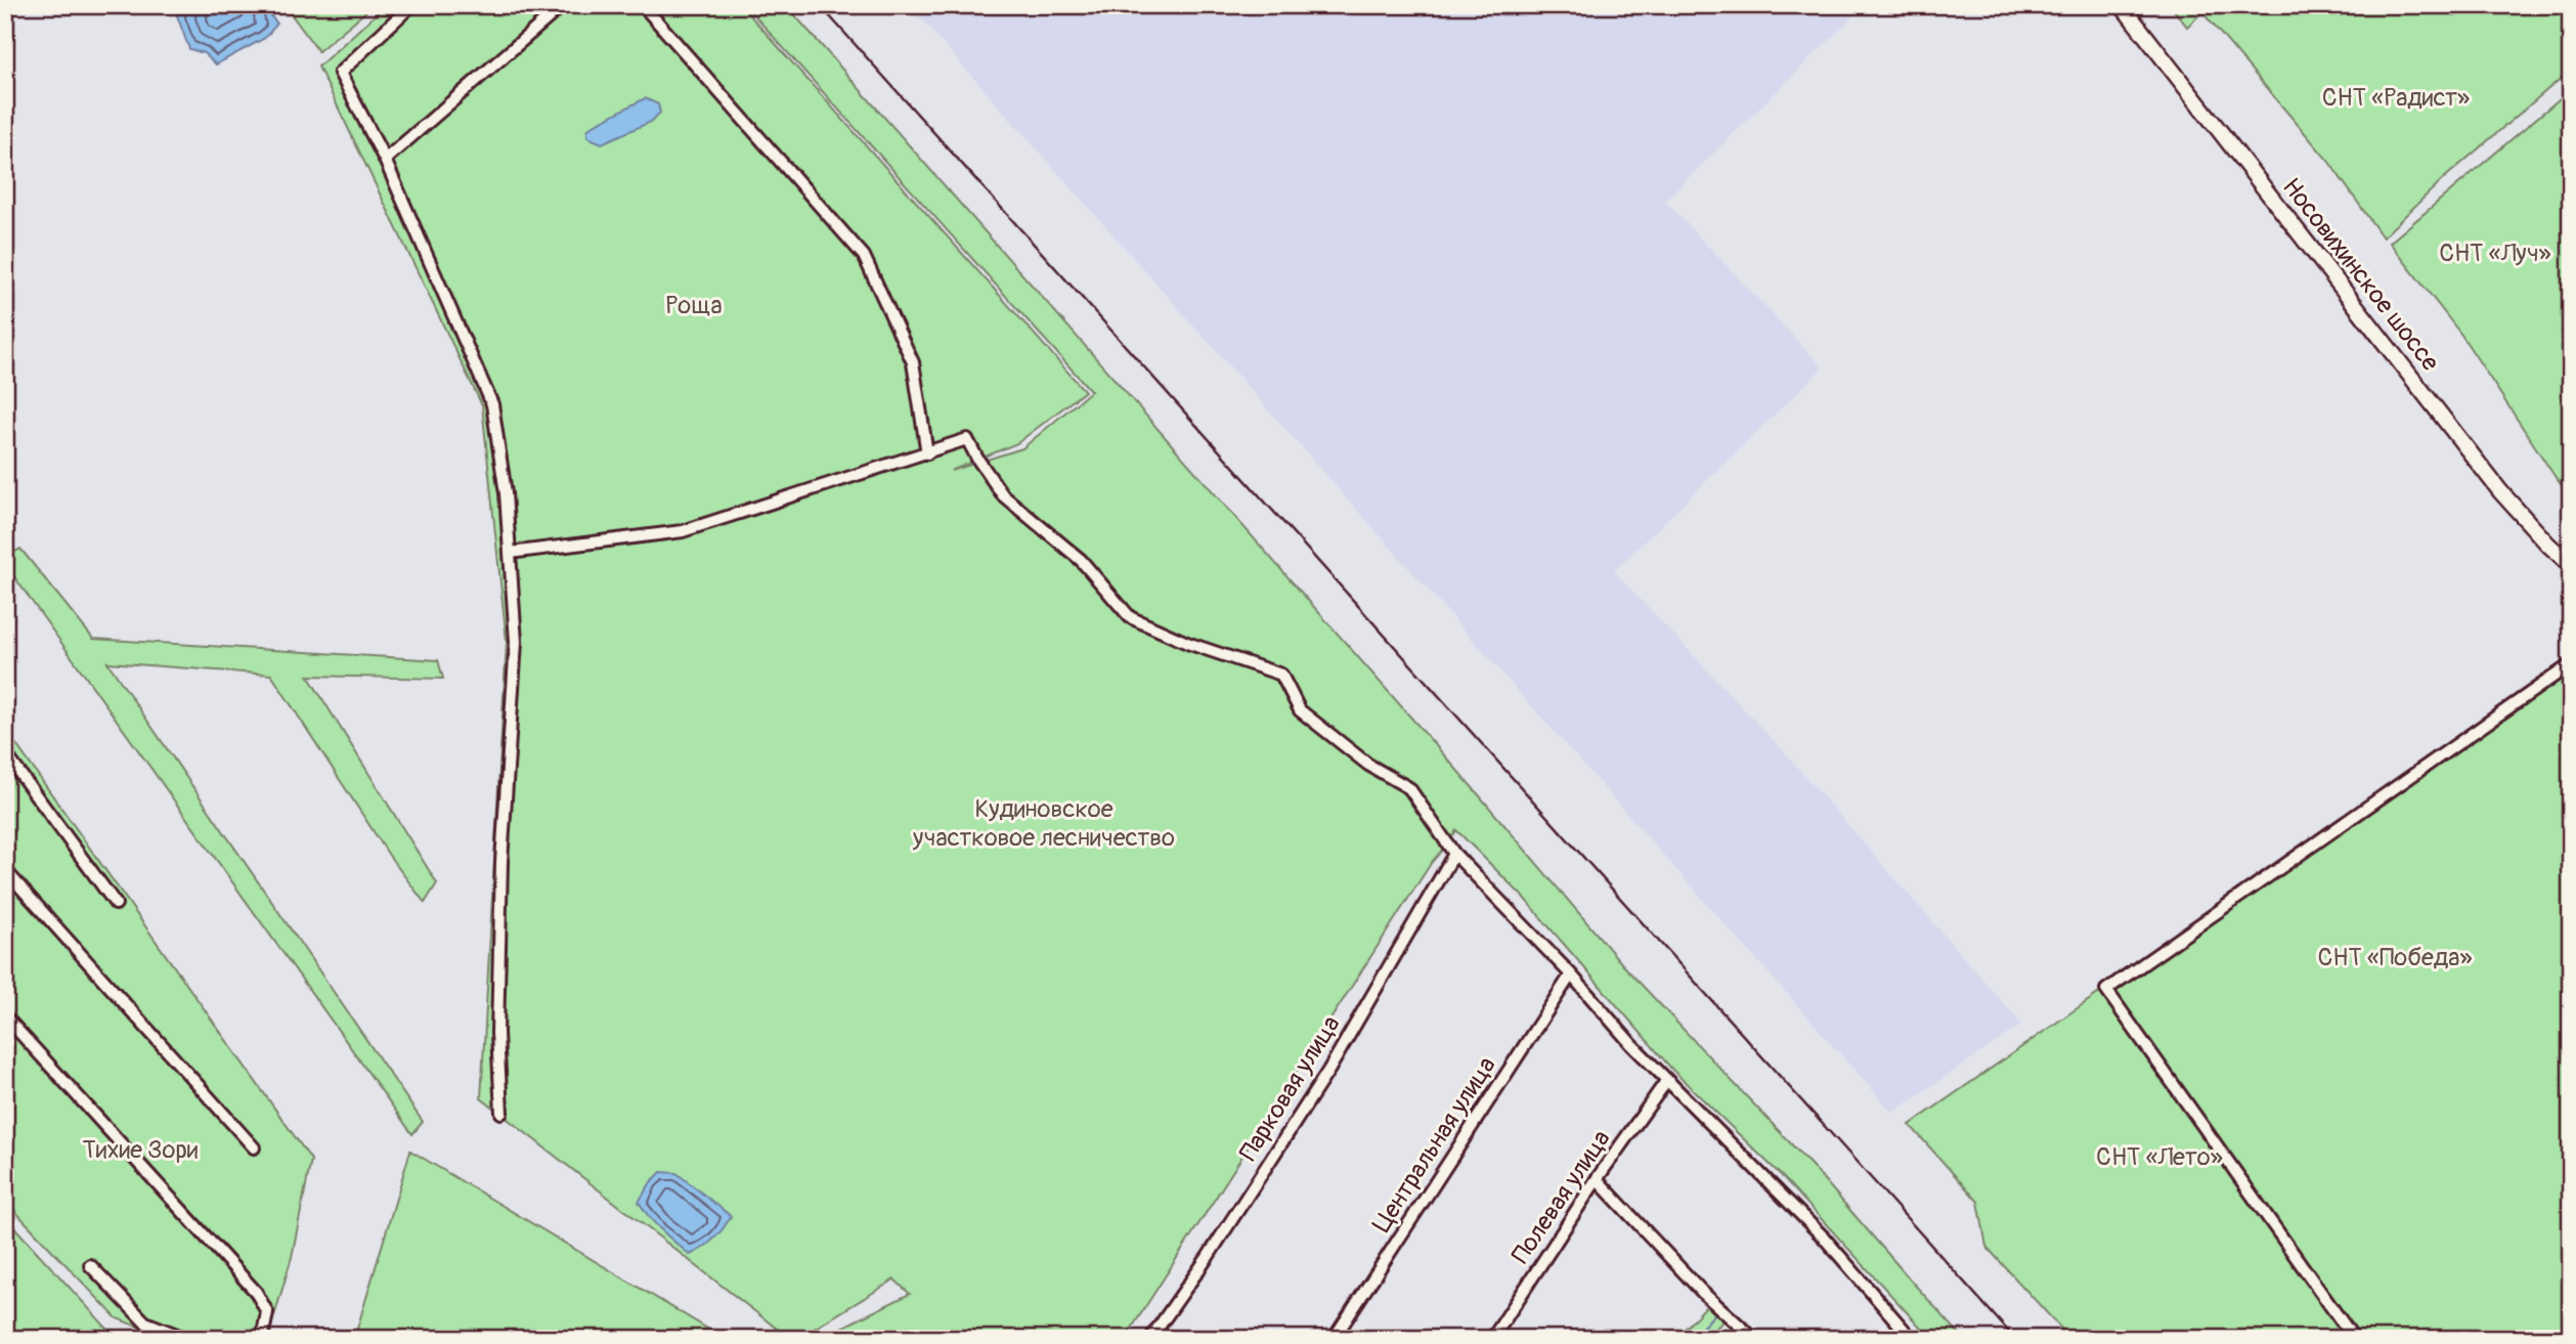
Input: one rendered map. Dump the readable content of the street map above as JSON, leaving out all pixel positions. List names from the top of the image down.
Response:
{
  "streets": {
    "main road": ["Носовихинское шоссе"],
    "street": ["Парковая улица", "Центральная улица", "Полевая улица"]
  },
  "parks": [
    "СНТ «Радист»",
    "СНТ «Луч»",
    "Роща",
    "Кудиновское участковое лесничество",
    "СНТ «Победа»",
    "Тихие Зори",
    "СНТ «Лето»"
  ]
}
